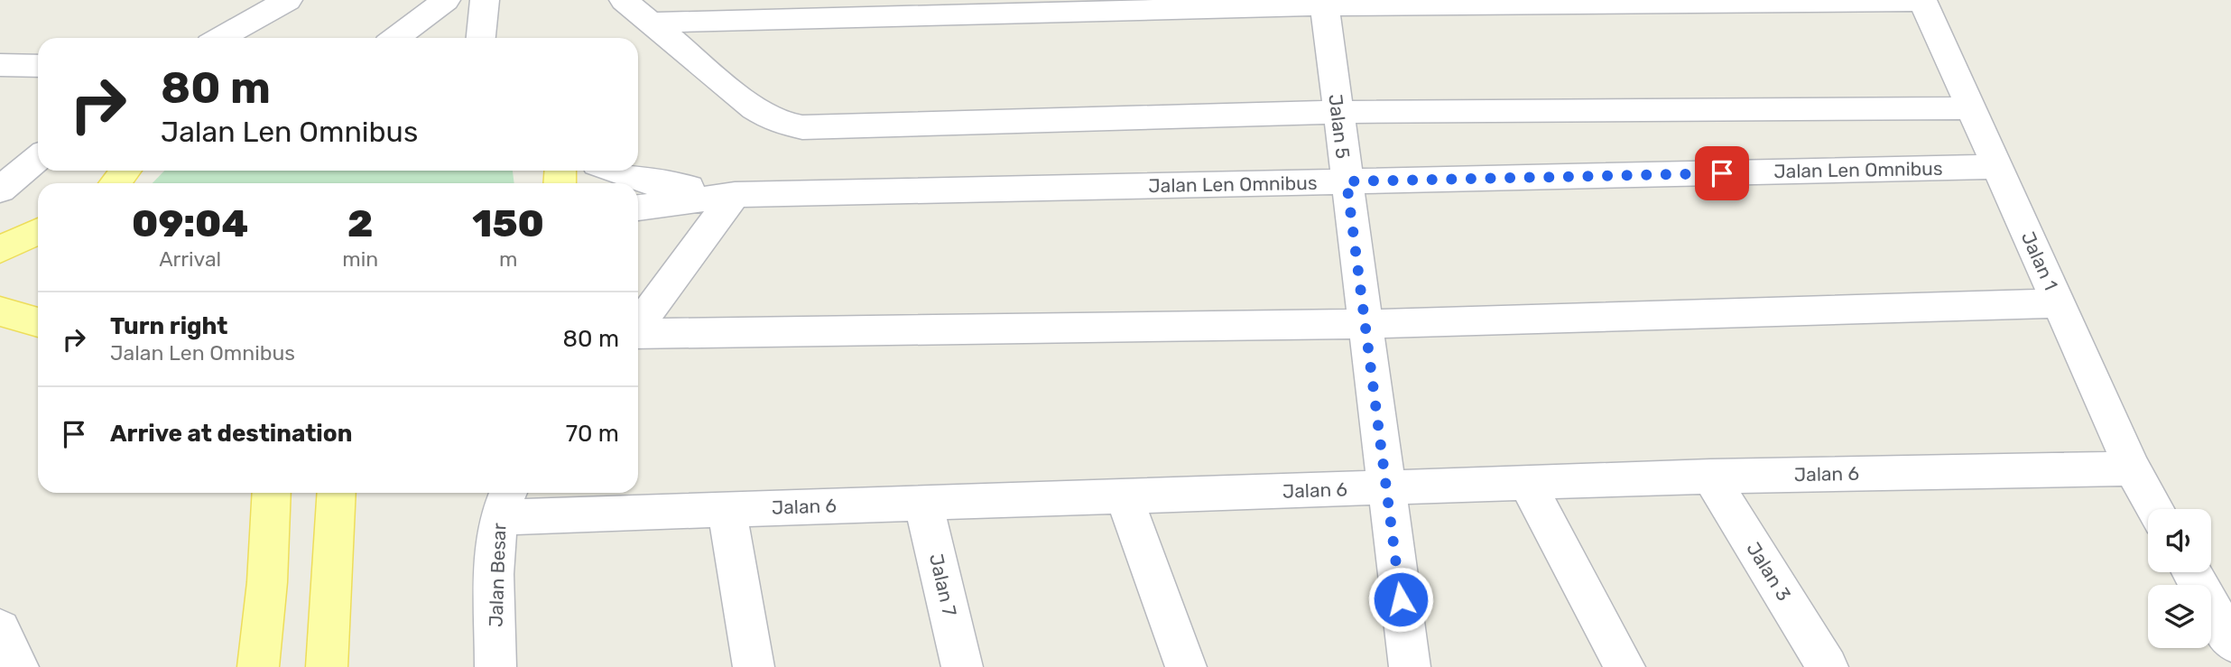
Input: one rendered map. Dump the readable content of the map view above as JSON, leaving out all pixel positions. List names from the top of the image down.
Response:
{
  "streets": {
    "street": [
      "Jalan 5",
      "Jalan Len Omnibus",
      "Jalan 1",
      "Jalan 6",
      "Jalan 3",
      "Jalan Besar",
      "Jalan 7"
    ]
  },
  "crossings": [
    ["Jalan 5", "Jalan Len Omnibus"],
    ["Jalan 5", "Jalan 6"],
    ["Jalan Len Omnibus", "Jalan 1"],
    ["Jalan 1", "Jalan 6"],
    ["Jalan 6", "Jalan 3"],
    ["Jalan 6", "Jalan Besar"],
    ["Jalan 6", "Jalan 7"]
  ],
  "page": {
    "turn": ["80 m", "Jalan Len Omnibus"],
    "eta": [
      "09:04",
      "Arrival",
      "2",
      "min",
      "150",
      "m"
    ],
    "list": [
      {
        "name": "Turn right",
        "note": "Jalan Len Omnibus",
        "value": "80 m"
      },
      {
        "name": "Arrive at destination",
        "value": "70 m"
      }
    ]
  }
}
